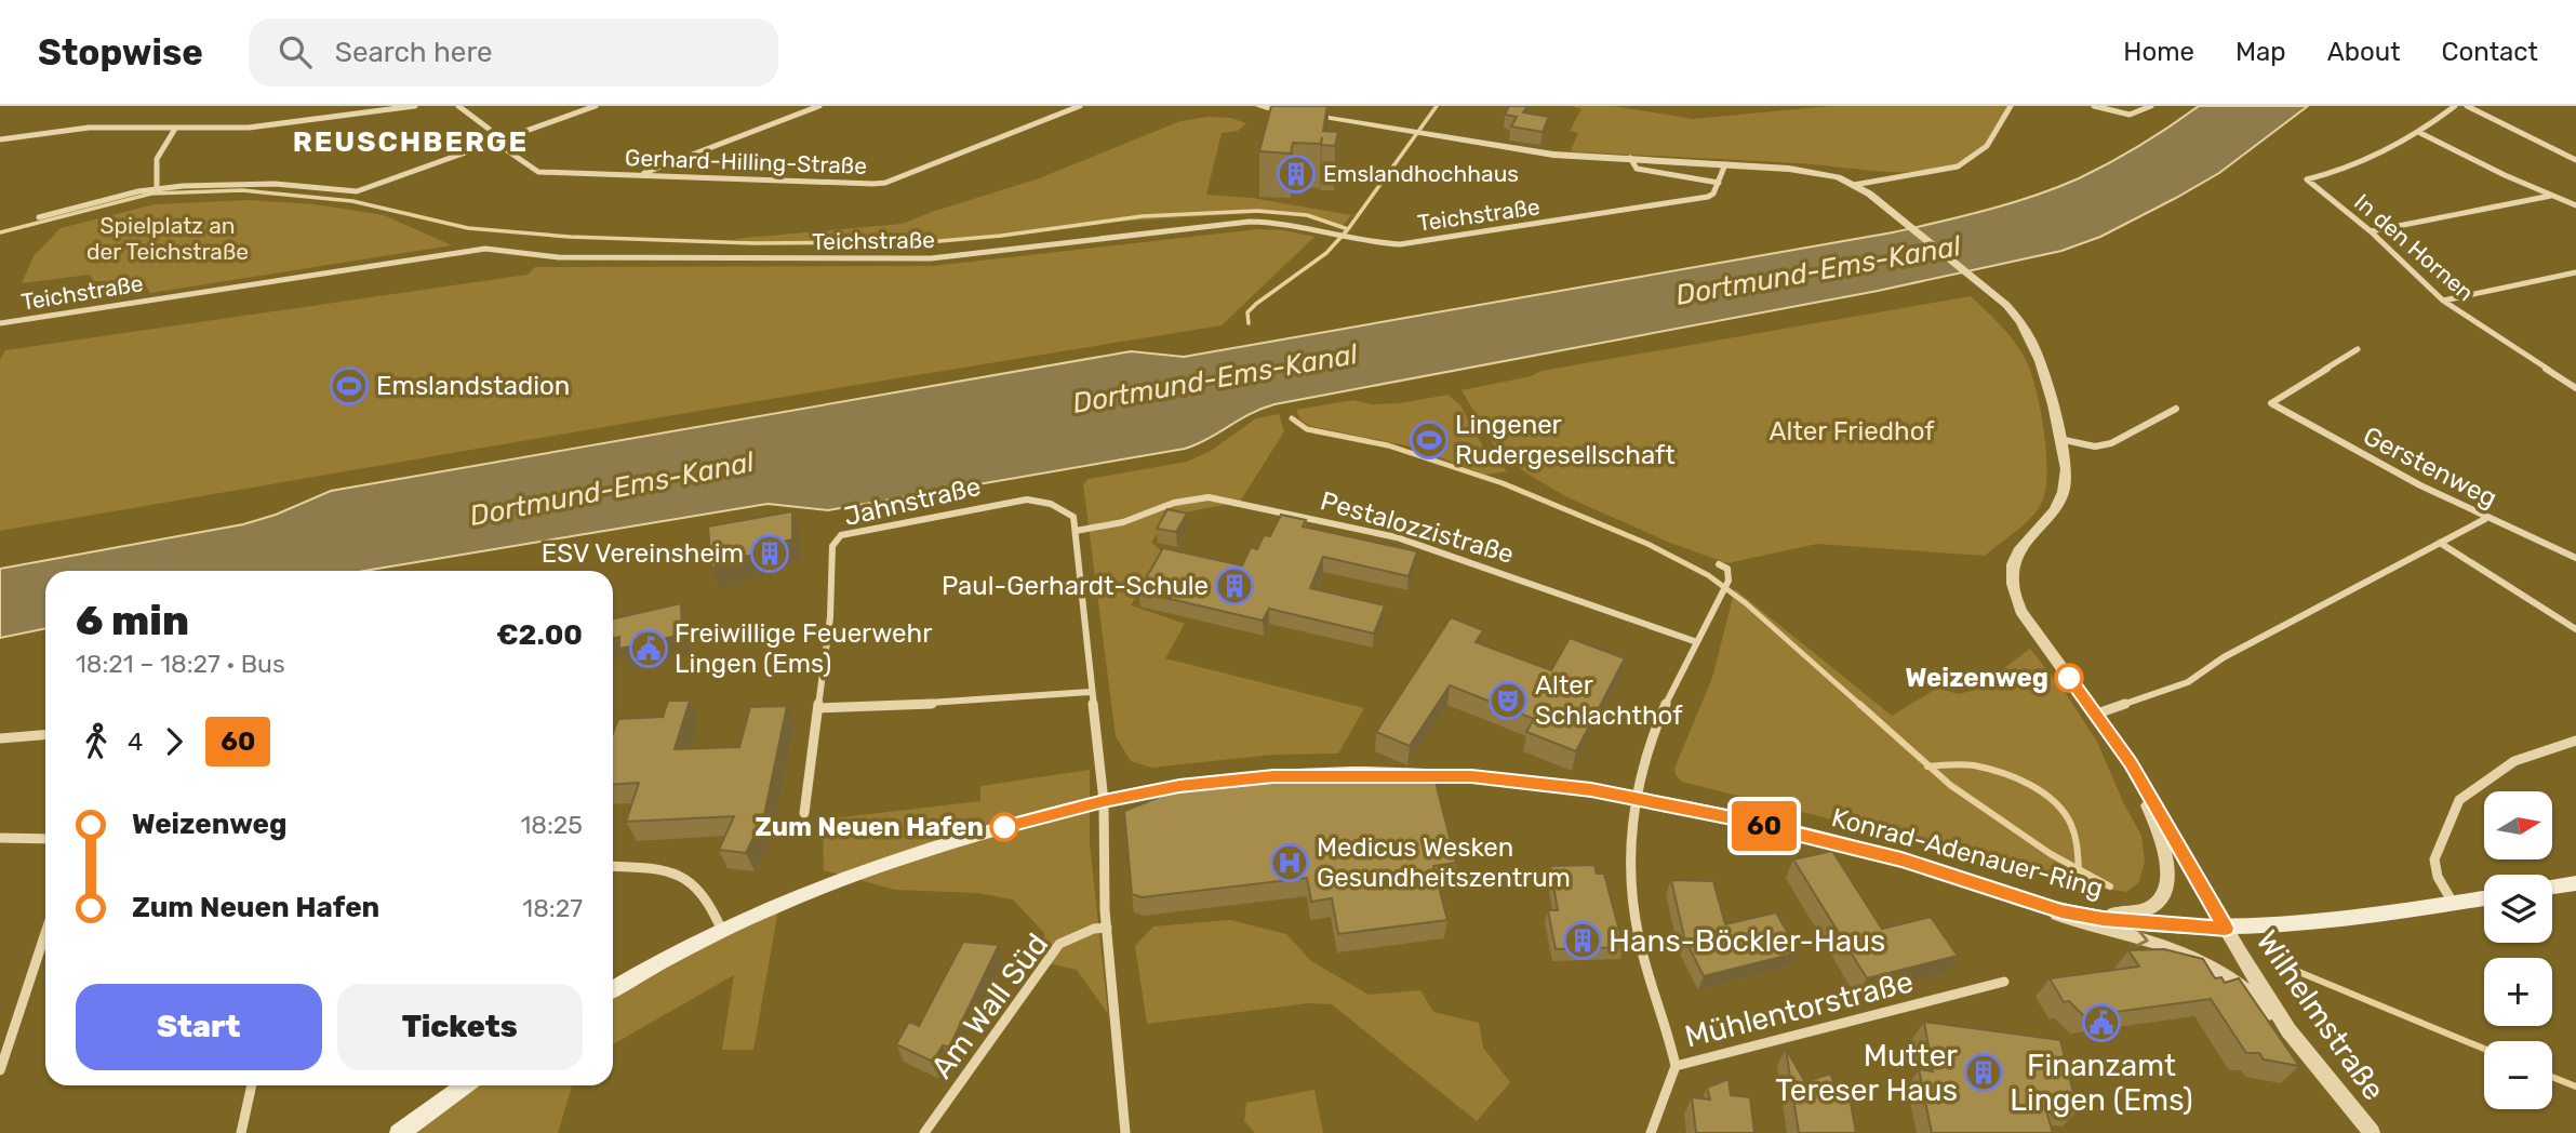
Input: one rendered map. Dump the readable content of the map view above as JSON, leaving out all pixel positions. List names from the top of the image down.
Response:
{
  "streets": {
    "main road": ["Konrad-Adenauer-Ring"],
    "street": [
      "Gerhard-Hilling-Straße",
      "Teichstraße",
      "In den Hornen",
      "Gerstenweg",
      "Jahnstraße",
      "Pestalozzistraße",
      "Am Wall Süd",
      "Mühlentorstraße",
      "Wilhelmstraße"
    ]
  },
  "crossings": [
    ["Jahnstraße", "Pestalozzistraße"],
    ["Konrad-Adenauer-Ring", "Wilhelmstraße"]
  ],
  "districts": ["REUSCHBERGE"],
  "water": ["Dortmund-Ems-Kanal"],
  "parks": ["Spielplatz an der Teichstraße", "Alter Friedhof"],
  "places": {
    "building": [
      "Emslandhochhaus",
      "ESV Vereinsheim",
      "Paul-Gerhardt-Schule",
      "Hans-Böckler-Haus",
      "Mutter Tereser Haus"
    ],
    "sports": ["Emslandstadion", "Lingener Rudergesellschaft"],
    "public building": ["Freiwillige Feuerwehr Lingen (Ems)", "Finanzamt Lingen (Ems)"],
    "other": ["Weizenweg", "Zum Neuen Hafen"],
    "theatre": ["Alter Schlachthof"],
    "hospital": ["Medicus Wesken Gesundheitszentrum"]
  },
  "lines": ["bus line 60"],
  "north": "right",
  "page": {
    "header": "Stopwise",
    "search": "Search here",
    "nav": [
      "Home",
      "Map",
      "About",
      "Contact"
    ],
    "on_map": "60",
    "heading": ["6 min", "18:21 – 18:27 · Bus", "€2.00"],
    "legs": ["4", "60"],
    "list": [
      {
        "name": "Weizenweg",
        "value": "18:25"
      },
      {
        "name": "Zum Neuen Hafen",
        "value": "18:27"
      }
    ],
    "map_buttons": ["+", "−"],
    "buttons": ["Start", "Tickets"]
  }
}
